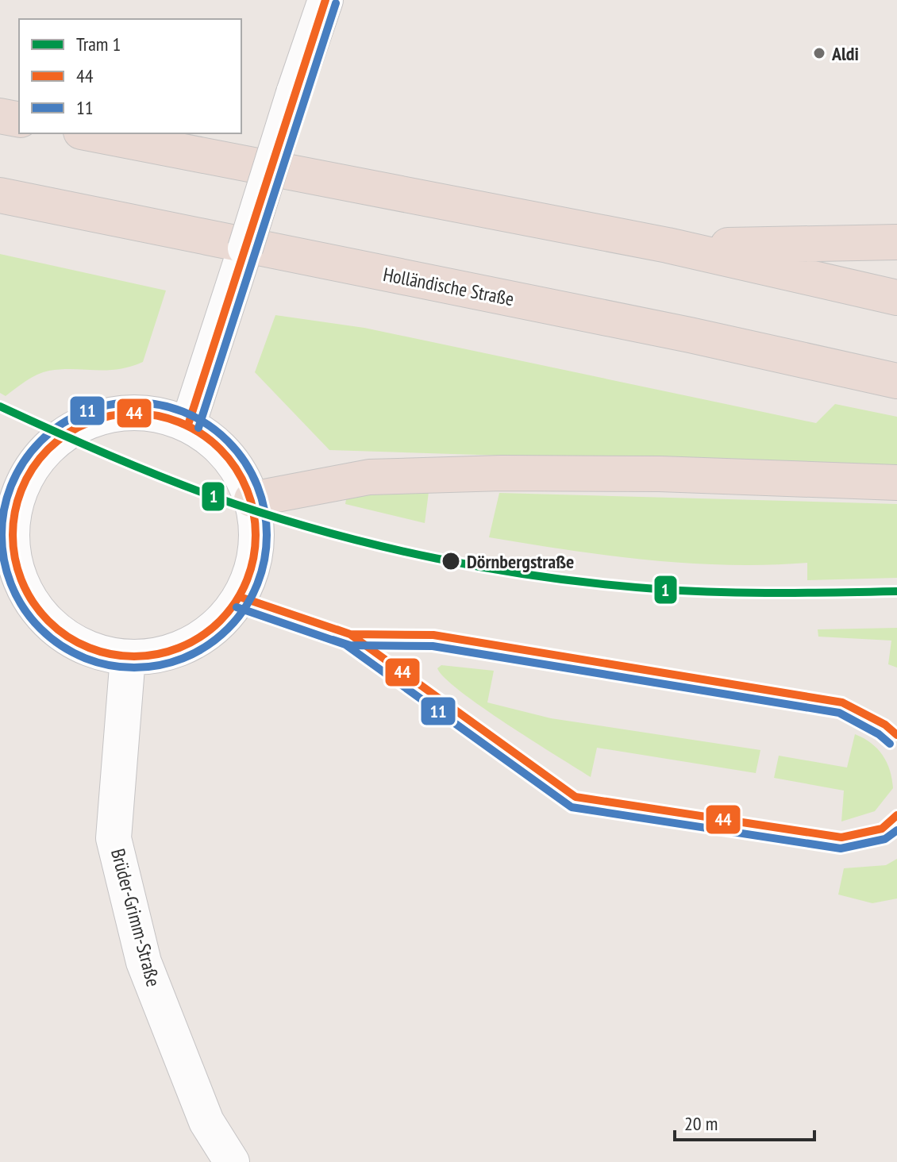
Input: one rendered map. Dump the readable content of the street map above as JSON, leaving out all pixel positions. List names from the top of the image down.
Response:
{
  "streets": {
    "highway": ["Holländische Straße"],
    "street": ["Brüder-Grimm-Straße"]
  },
  "places": ["Aldi", "Dörnbergstraße"],
  "lines": ["transit line 44", "transit line 11", "tram line 1"],
  "legend": ["Tram 1", "44", "11"],
  "scale_bar": "20 m"
}
